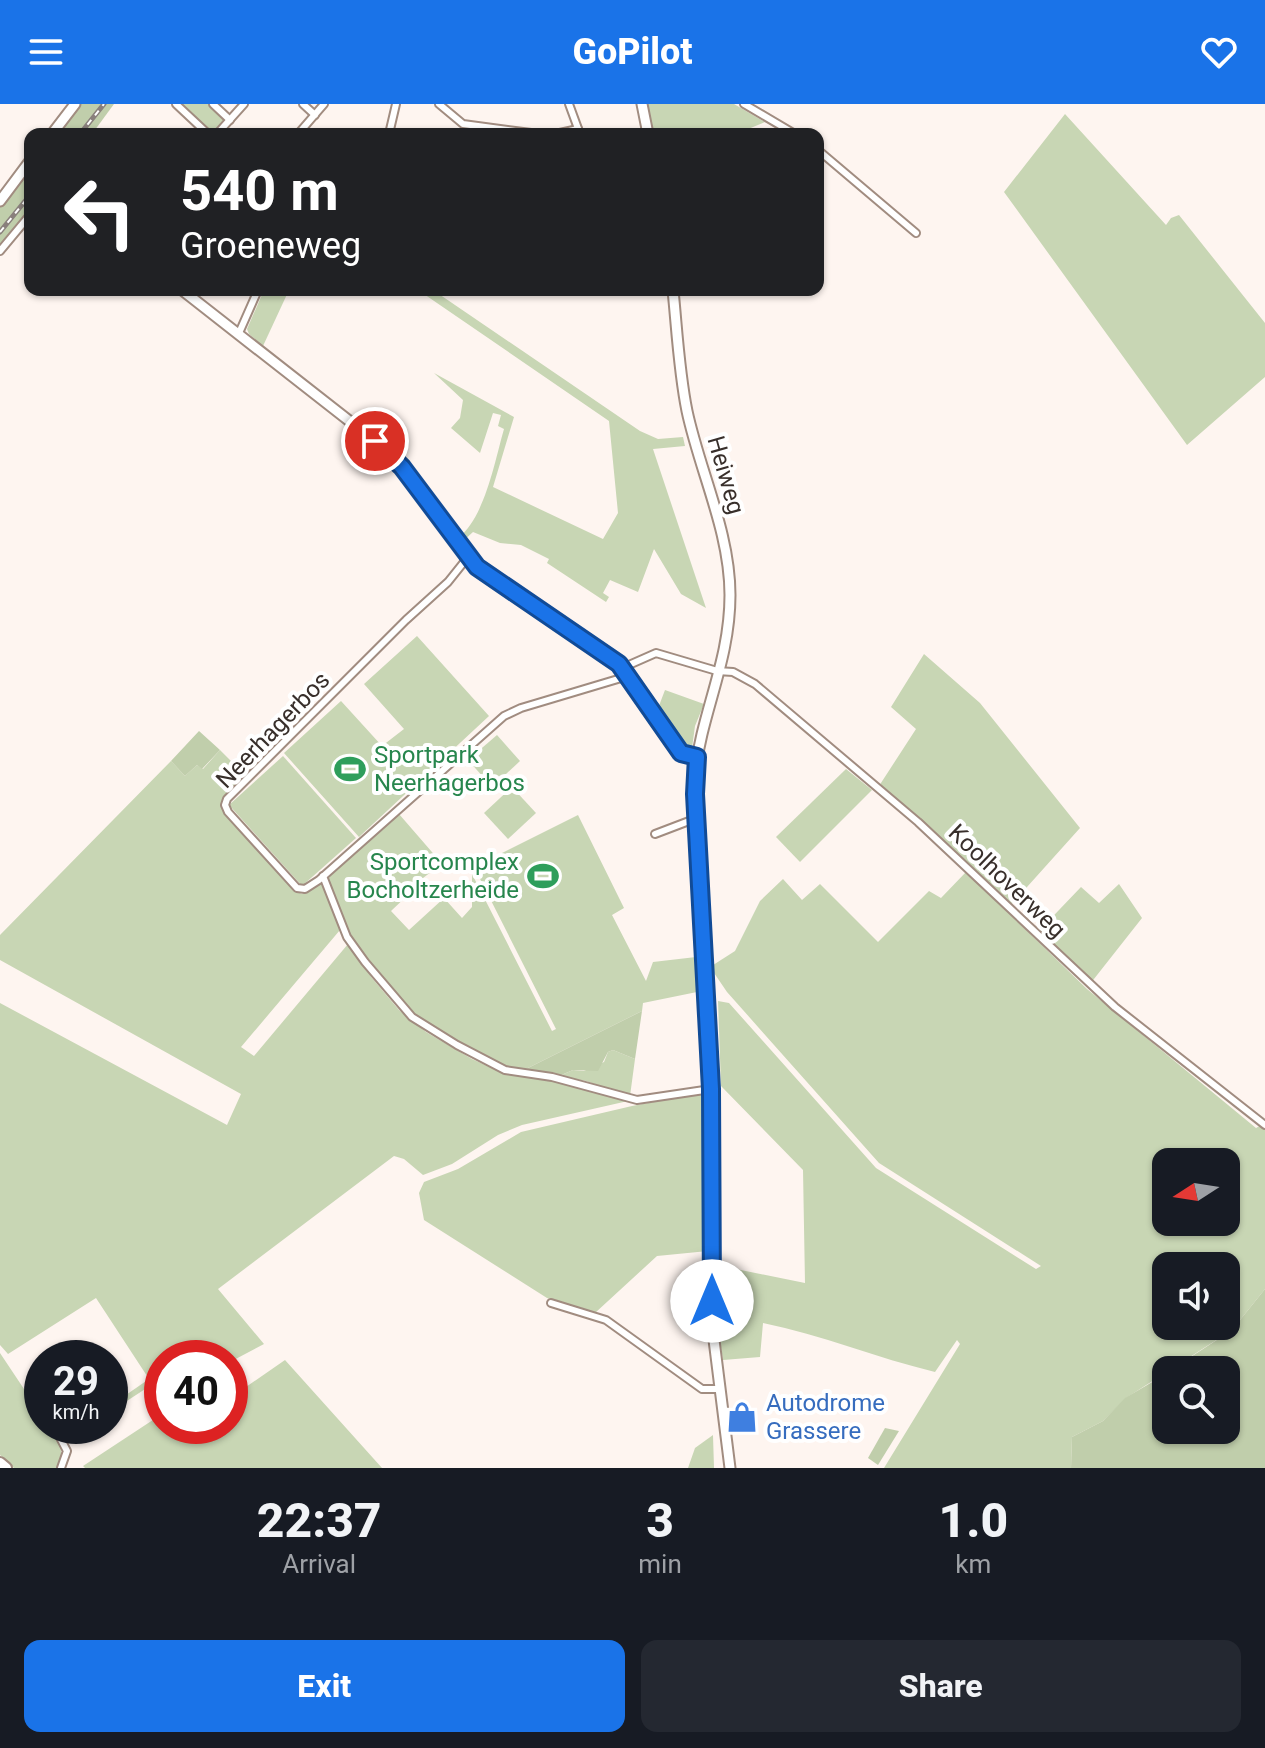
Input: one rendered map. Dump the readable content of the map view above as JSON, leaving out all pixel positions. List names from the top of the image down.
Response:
{
  "streets": {
    "street": ["Heiweg", "Neerhagerbos", "Koolhoverweg"]
  },
  "crossings": [
    ["Heiweg", "Koolhoverweg"],
    ["Neerhagerbos", "Koolhoverweg"]
  ],
  "places": {
    "sports": ["Sportpark Neerhagerbos", "Sportcomplex Bocholtzerheide"],
    "shop": ["Autodrome Grassere"]
  },
  "north": "left",
  "page": {
    "header": "GoPilot",
    "turn": ["540 m", "Groeneweg"],
    "speed": "29 km/h",
    "limit": "40",
    "eta": [
      "22:37",
      "Arrival",
      "3",
      "min",
      "1.0",
      "km"
    ],
    "buttons": ["Exit", "Share"]
  }
}
